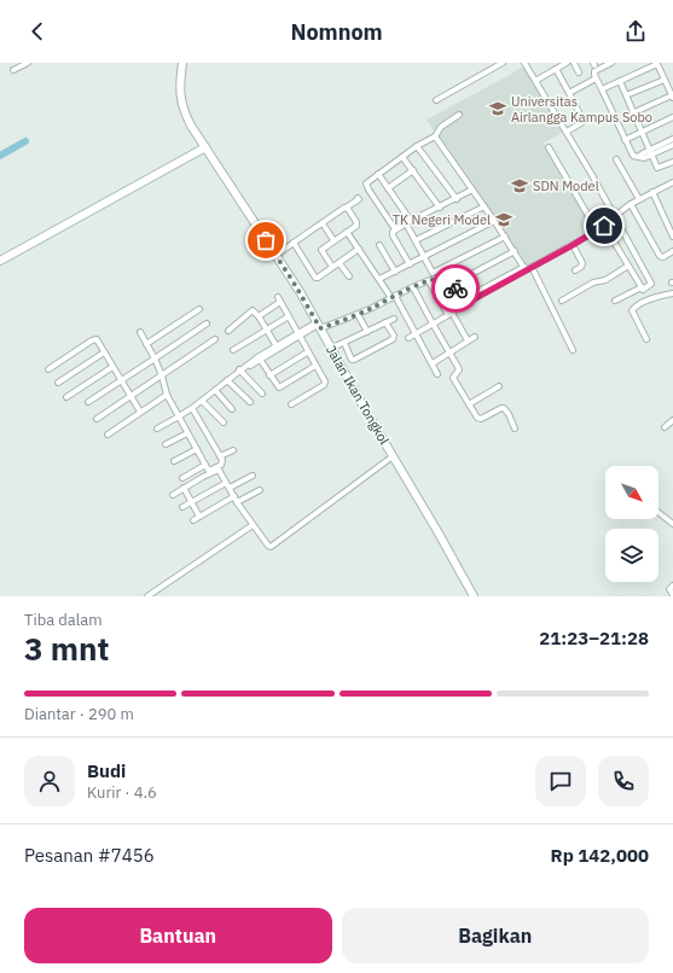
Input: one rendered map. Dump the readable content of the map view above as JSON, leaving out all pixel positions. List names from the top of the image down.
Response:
{
  "streets": {
    "street": ["Jalan Ikan Tongkol"]
  },
  "places": {
    "school or university": ["Universitas Airlangga Kampus Sobo", "SDN Model", "TK Negeri Model"]
  },
  "north": "bottom right",
  "page": {
    "header": "Nomnom",
    "heading": ["3 mnt", "Tiba dalam", "21:23–21:28"],
    "panel": [
      "Budi",
      "Kurir · 4.6",
      "Pesanan #7456",
      "Rp 142,000"
    ],
    "bar": "Diantar · 290 m",
    "buttons": ["Bantuan", "Bagikan"]
  }
}
